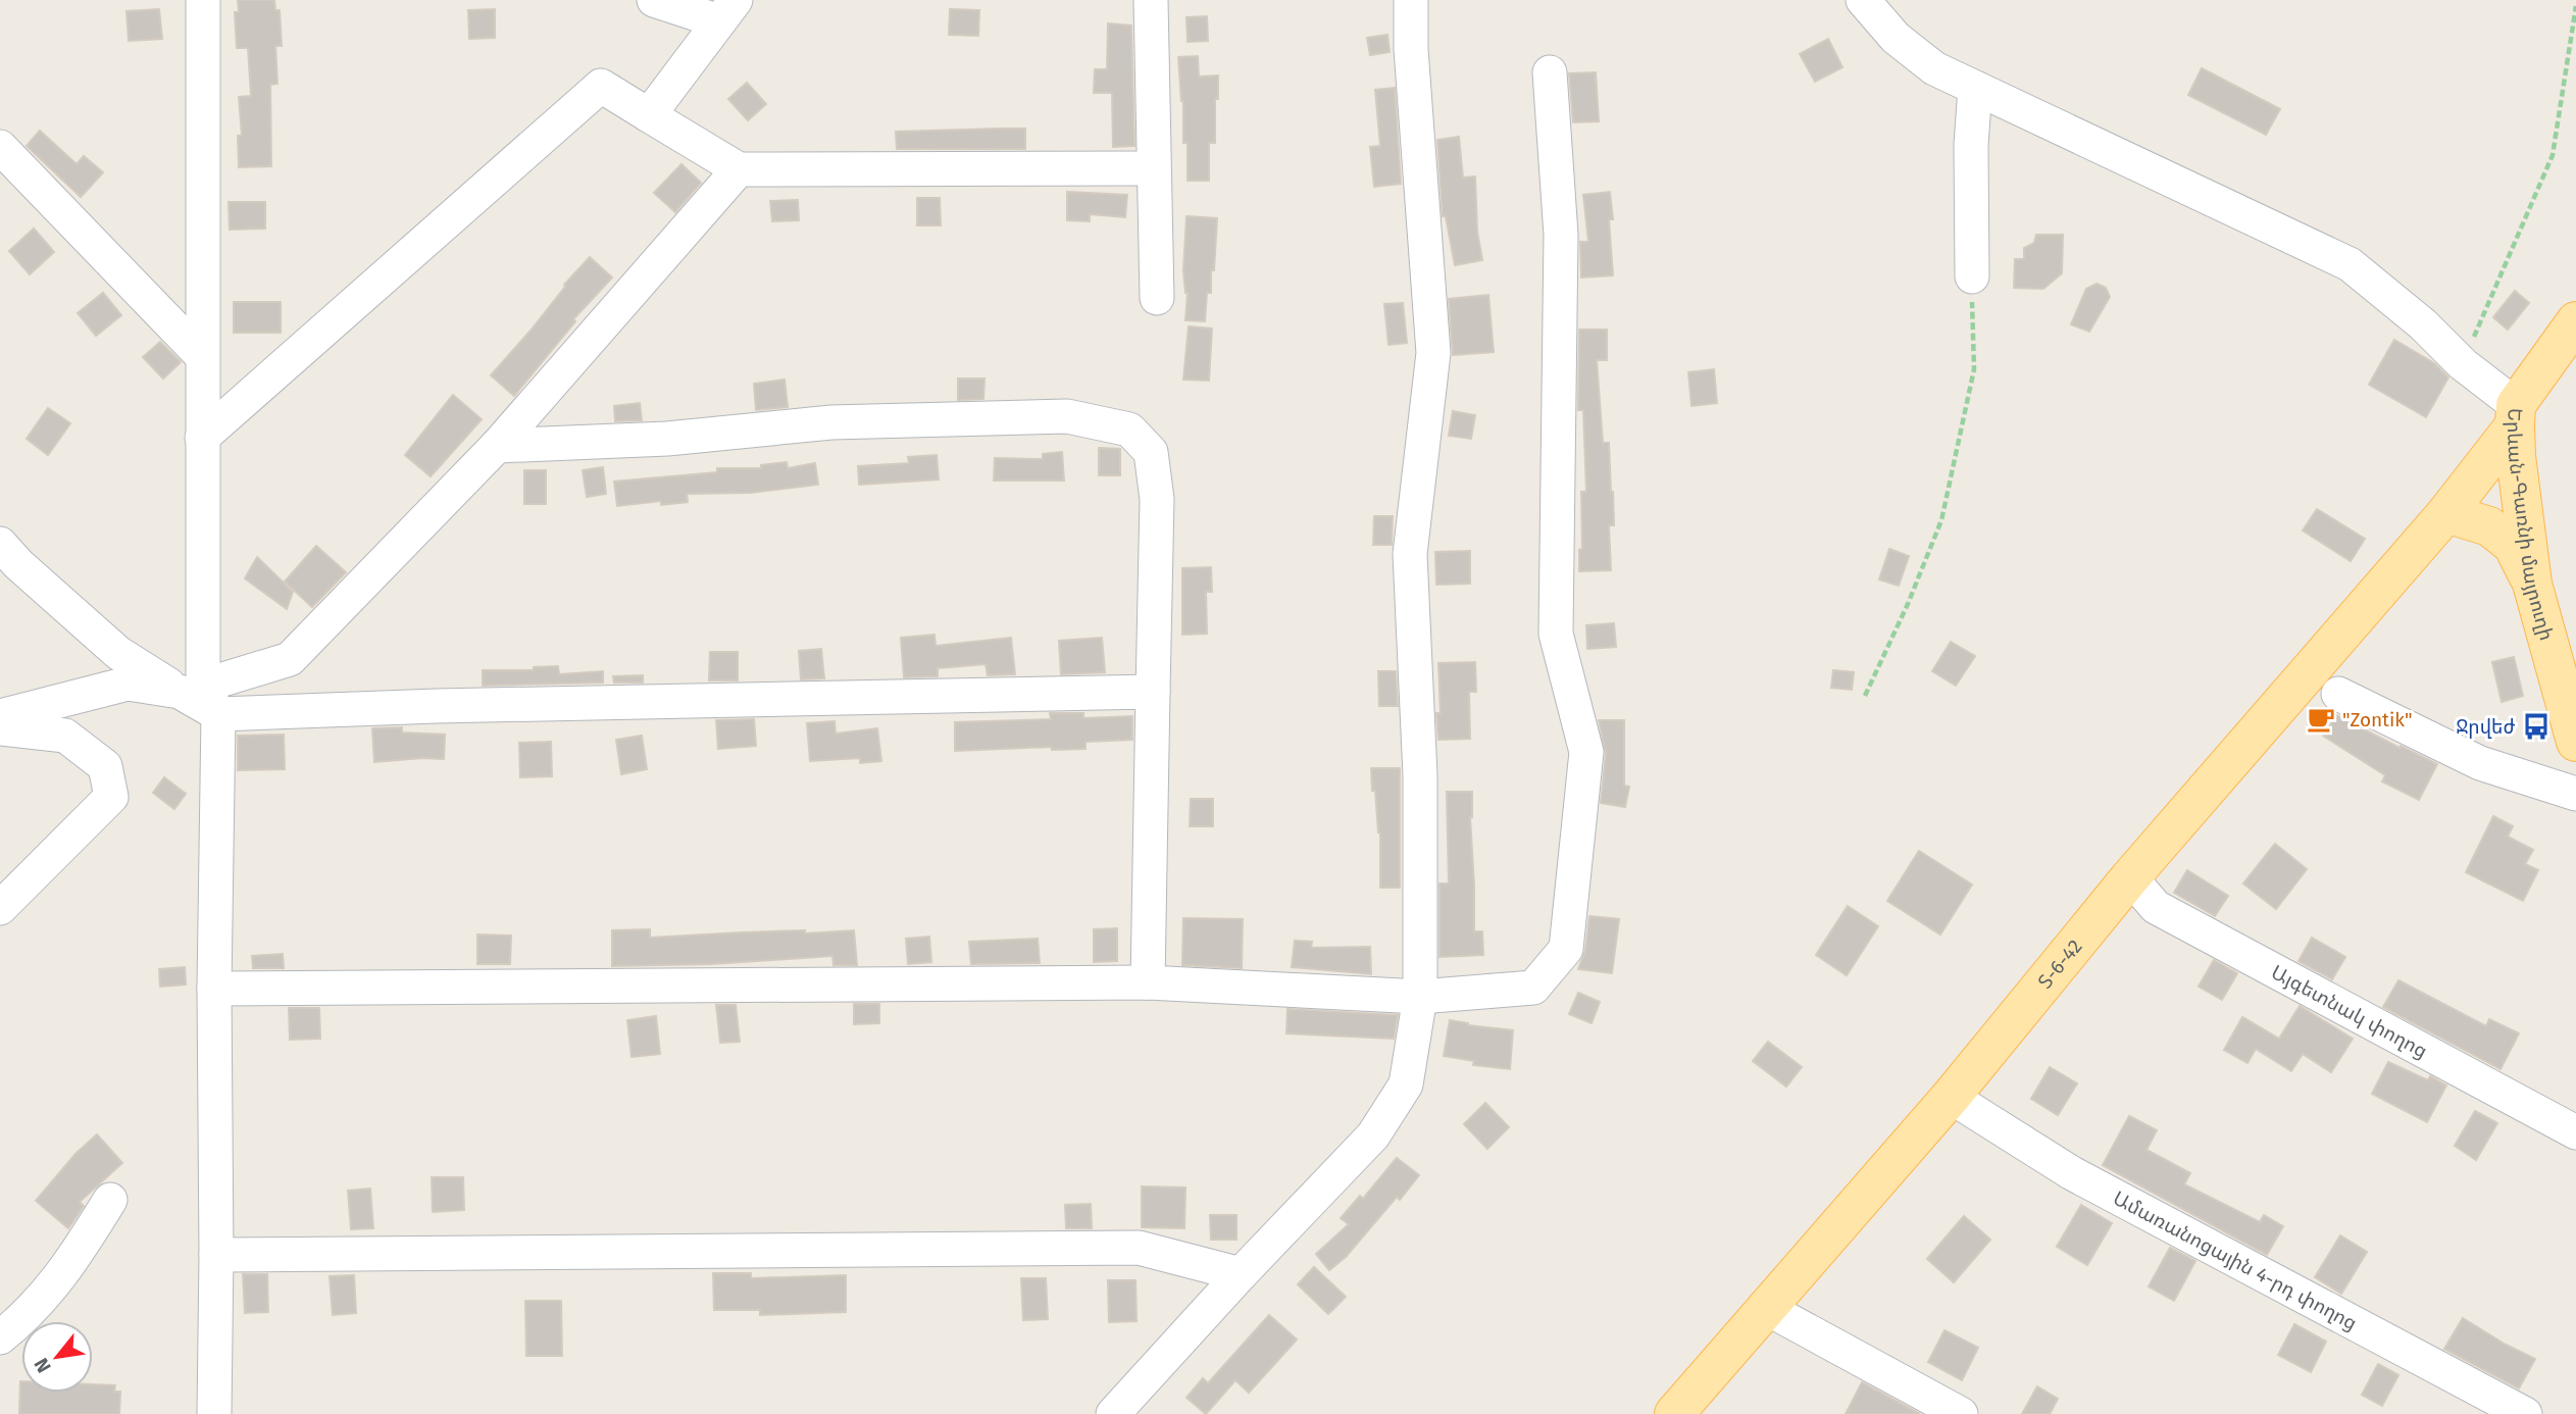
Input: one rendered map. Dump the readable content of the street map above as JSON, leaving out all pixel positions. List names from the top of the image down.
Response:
{
  "streets": {
    "main road": ["Երևան-Գառնի մայրուղի", "Տ-6-42"],
    "street": ["Այգետնակ փողոց", "Ամառանոցային 4-րդ փողոց"]
  },
  "crossings": [
    ["Երևան-Գառնի մայրուղի", "Տ-6-42"],
    ["Տ-6-42", "Այգետնակ փողոց"],
    ["Տ-6-42", "Ամառանոցային 4-րդ փողոց"]
  ],
  "places": {
    "cafe": ["\"Zontik\""],
    "bus stop": ["Ջրվեժ"]
  },
  "north": "bottom left"
}
